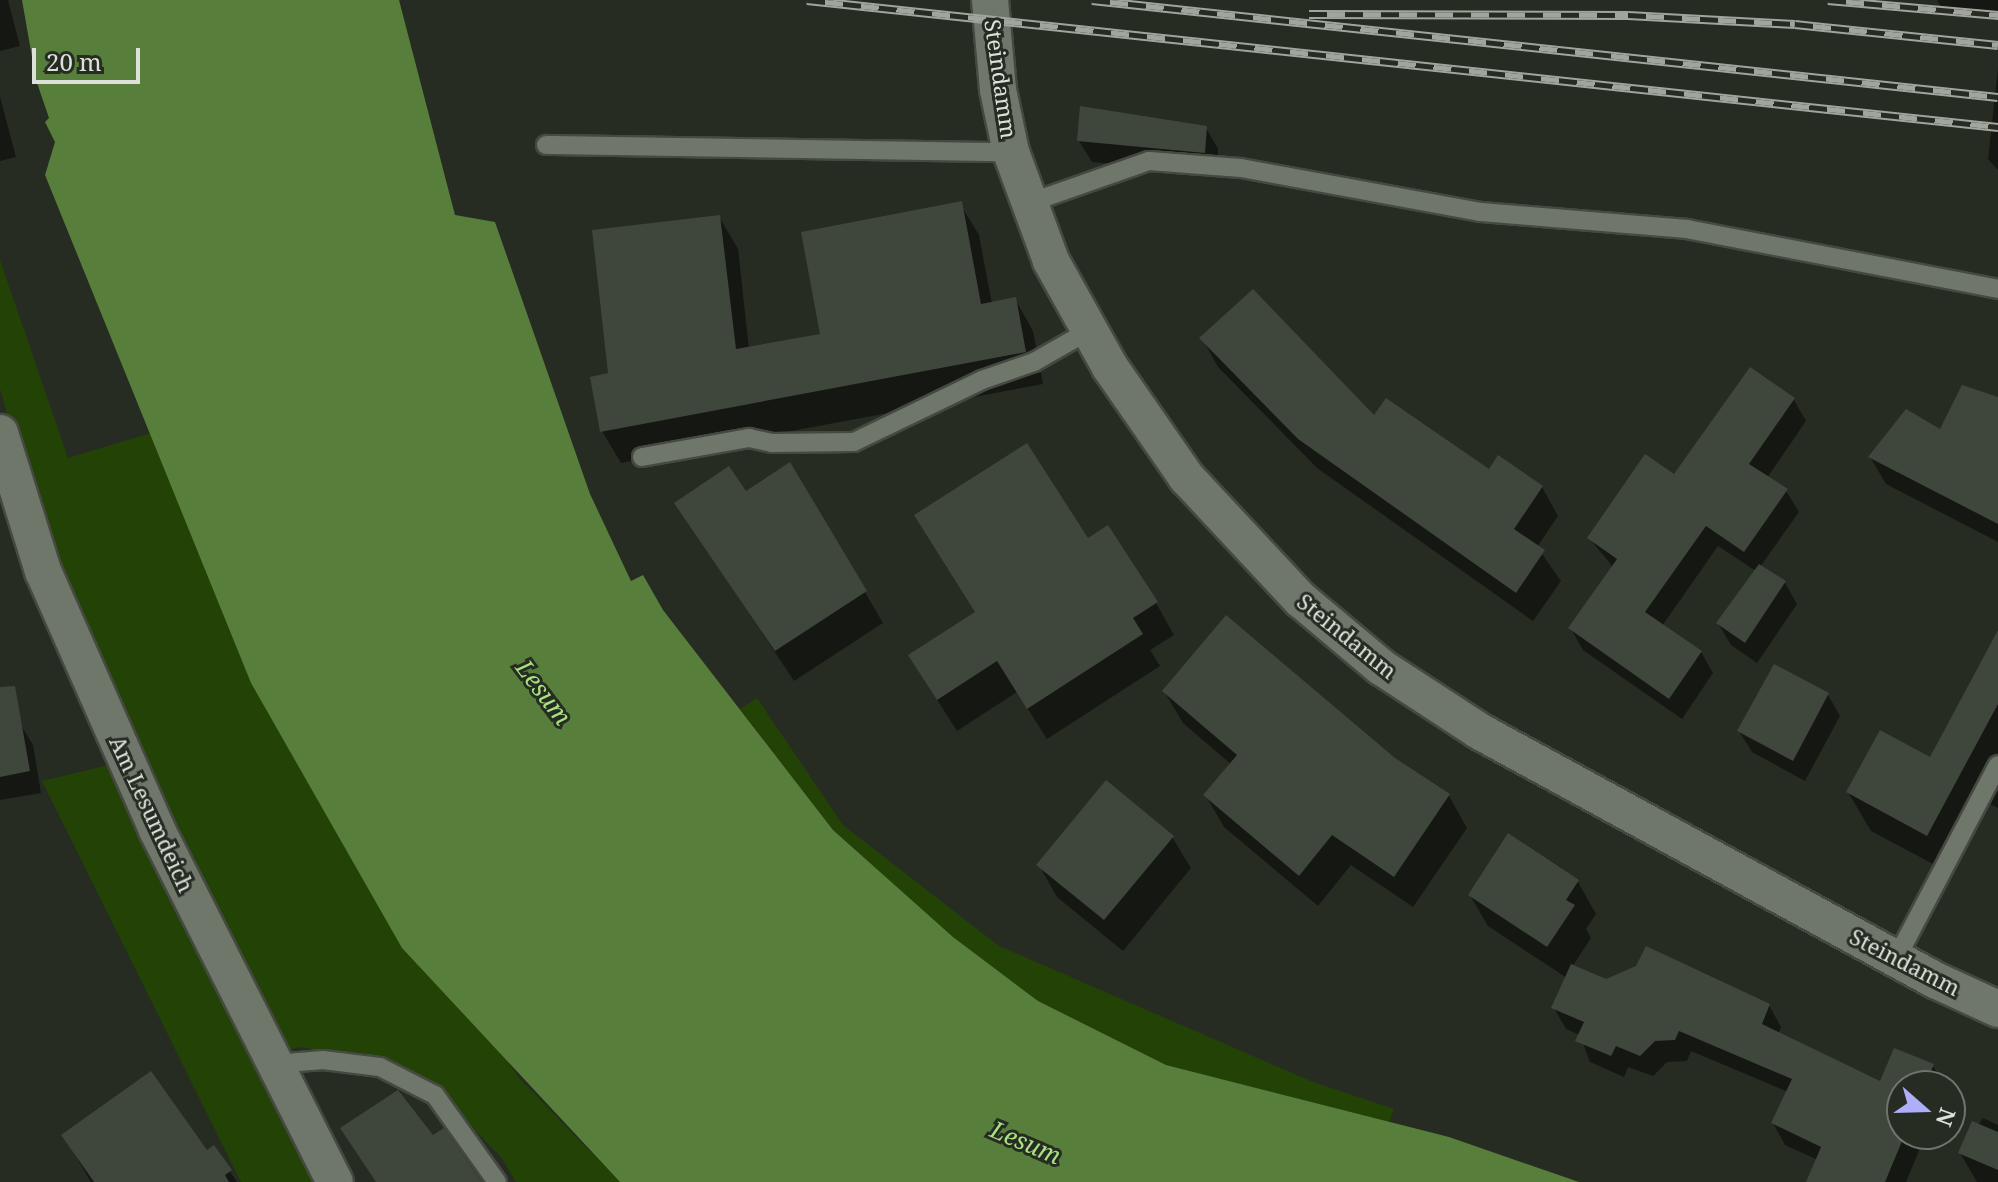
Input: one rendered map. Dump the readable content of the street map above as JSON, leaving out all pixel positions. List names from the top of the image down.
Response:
{
  "streets": {
    "street": ["Steindamm", "Am Lesumdeich"]
  },
  "water": ["Lesum"],
  "scale_bar": "20 m",
  "north": "right"
}
